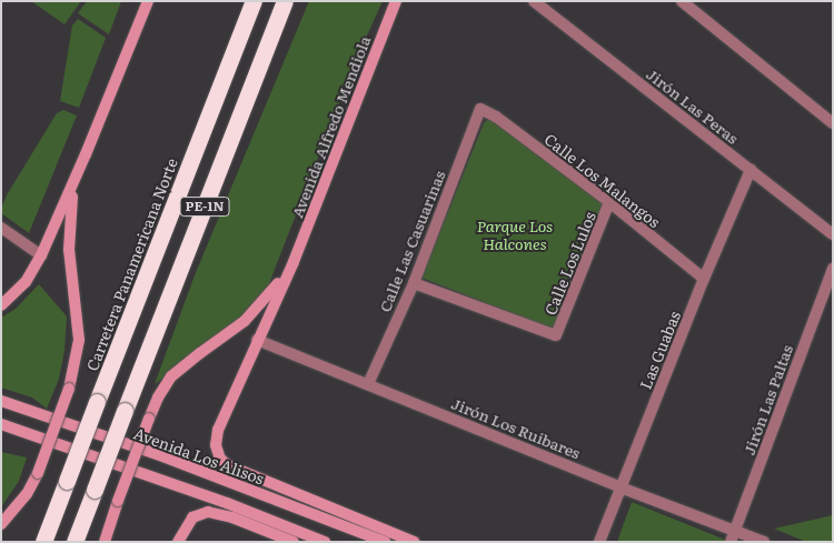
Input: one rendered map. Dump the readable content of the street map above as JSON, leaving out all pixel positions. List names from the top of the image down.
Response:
{
  "streets": {
    "highway": ["PE-1N", "Carretera Panamericana Norte"],
    "main road": ["Avenida Alfredo Mendiola", "Avenida Los Alisos"],
    "street": [
      "Jirón Las Peras",
      "Calle Los Malangos",
      "Calle Las Casuarinas",
      "Calle Los Lulos",
      "Las Guabas",
      "Jirón Las Paltas",
      "Jirón Los Ruibares"
    ]
  },
  "crossings": [
    ["Jirón Las Peras", "Las Guabas"],
    ["Avenida Alfredo Mendiola", "Jirón Los Ruibares"],
    ["Calle Los Malangos", "Calle Las Casuarinas"],
    ["Calle Los Malangos", "Calle Los Lulos"],
    ["Calle Los Malangos", "Las Guabas"],
    ["Calle Las Casuarinas", "Calle Los Lulos"],
    ["Calle Las Casuarinas", "Jirón Los Ruibares"],
    ["Las Guabas", "Jirón Los Ruibares"],
    ["Jirón Las Paltas", "Jirón Los Ruibares"]
  ],
  "parks": ["Parque Los Halcones"]
}
